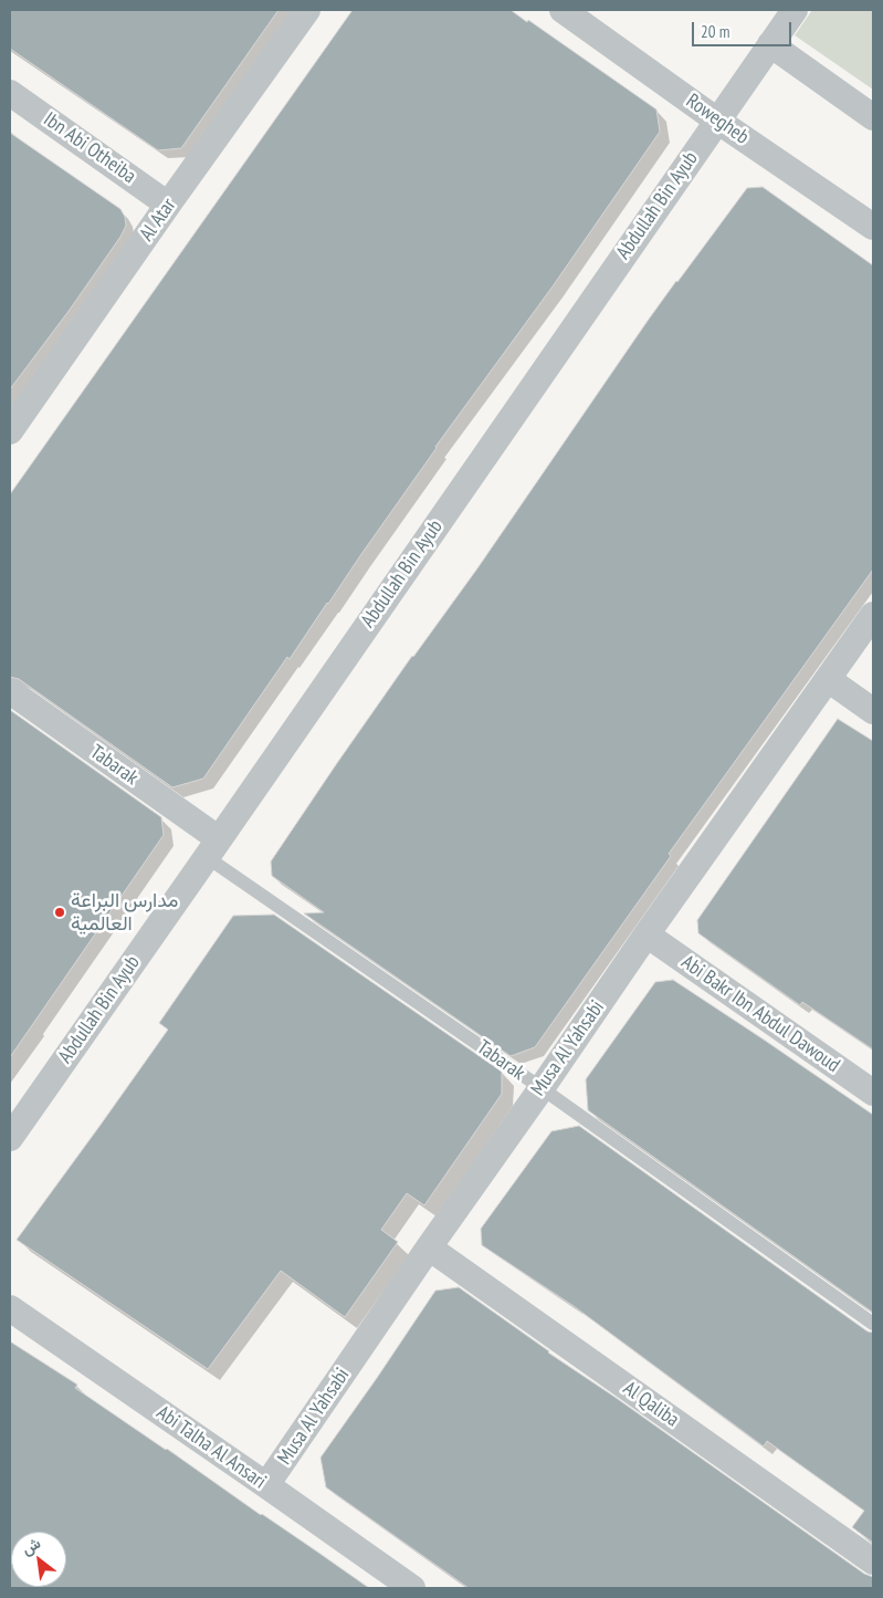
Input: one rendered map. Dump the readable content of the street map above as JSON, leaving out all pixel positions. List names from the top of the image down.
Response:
{
  "streets": {
    "street": [
      "Rowegheb",
      "Ibn Abi Otheiba",
      "Abdullah Bin Ayub",
      "Al Atar",
      "Tabarak",
      "Abi Bakr Ibn Abdul Dawoud",
      "Musa Al Yahsabi",
      "Al Qaliba",
      "Abi Talha Al Ansari"
    ]
  },
  "crossings": [
    ["Rowegheb", "Abdullah Bin Ayub"],
    ["Ibn Abi Otheiba", "Al Atar"],
    ["Abdullah Bin Ayub", "Tabarak"],
    ["Tabarak", "Musa Al Yahsabi"],
    ["Abi Bakr Ibn Abdul Dawoud", "Musa Al Yahsabi"],
    ["Musa Al Yahsabi", "Al Qaliba"],
    ["Musa Al Yahsabi", "Abi Talha Al Ansari"]
  ],
  "places": ["مدارس البراعة العالمية"],
  "scale_bar": "20 m",
  "north": "top left"
}
